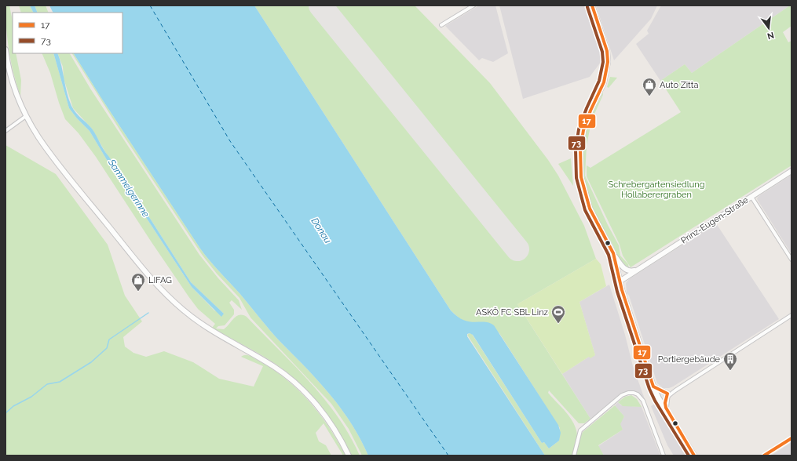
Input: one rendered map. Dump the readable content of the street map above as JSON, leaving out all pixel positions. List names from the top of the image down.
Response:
{
  "streets": {
    "street": ["Prinz-Eugen-Straße"]
  },
  "water": ["Sammelgerinne", "Donau"],
  "parks": ["Schrebergartensiedlung Hollaberergraben"],
  "places": {
    "shop": ["Auto Zitta", "LIFAG"],
    "sports": ["ASKÖ FC SBL Linz"],
    "building": ["Portiergebäude"]
  },
  "lines": ["transit line 17", "transit line 73"],
  "legend": ["17", "73"],
  "north": "bottom"
}
